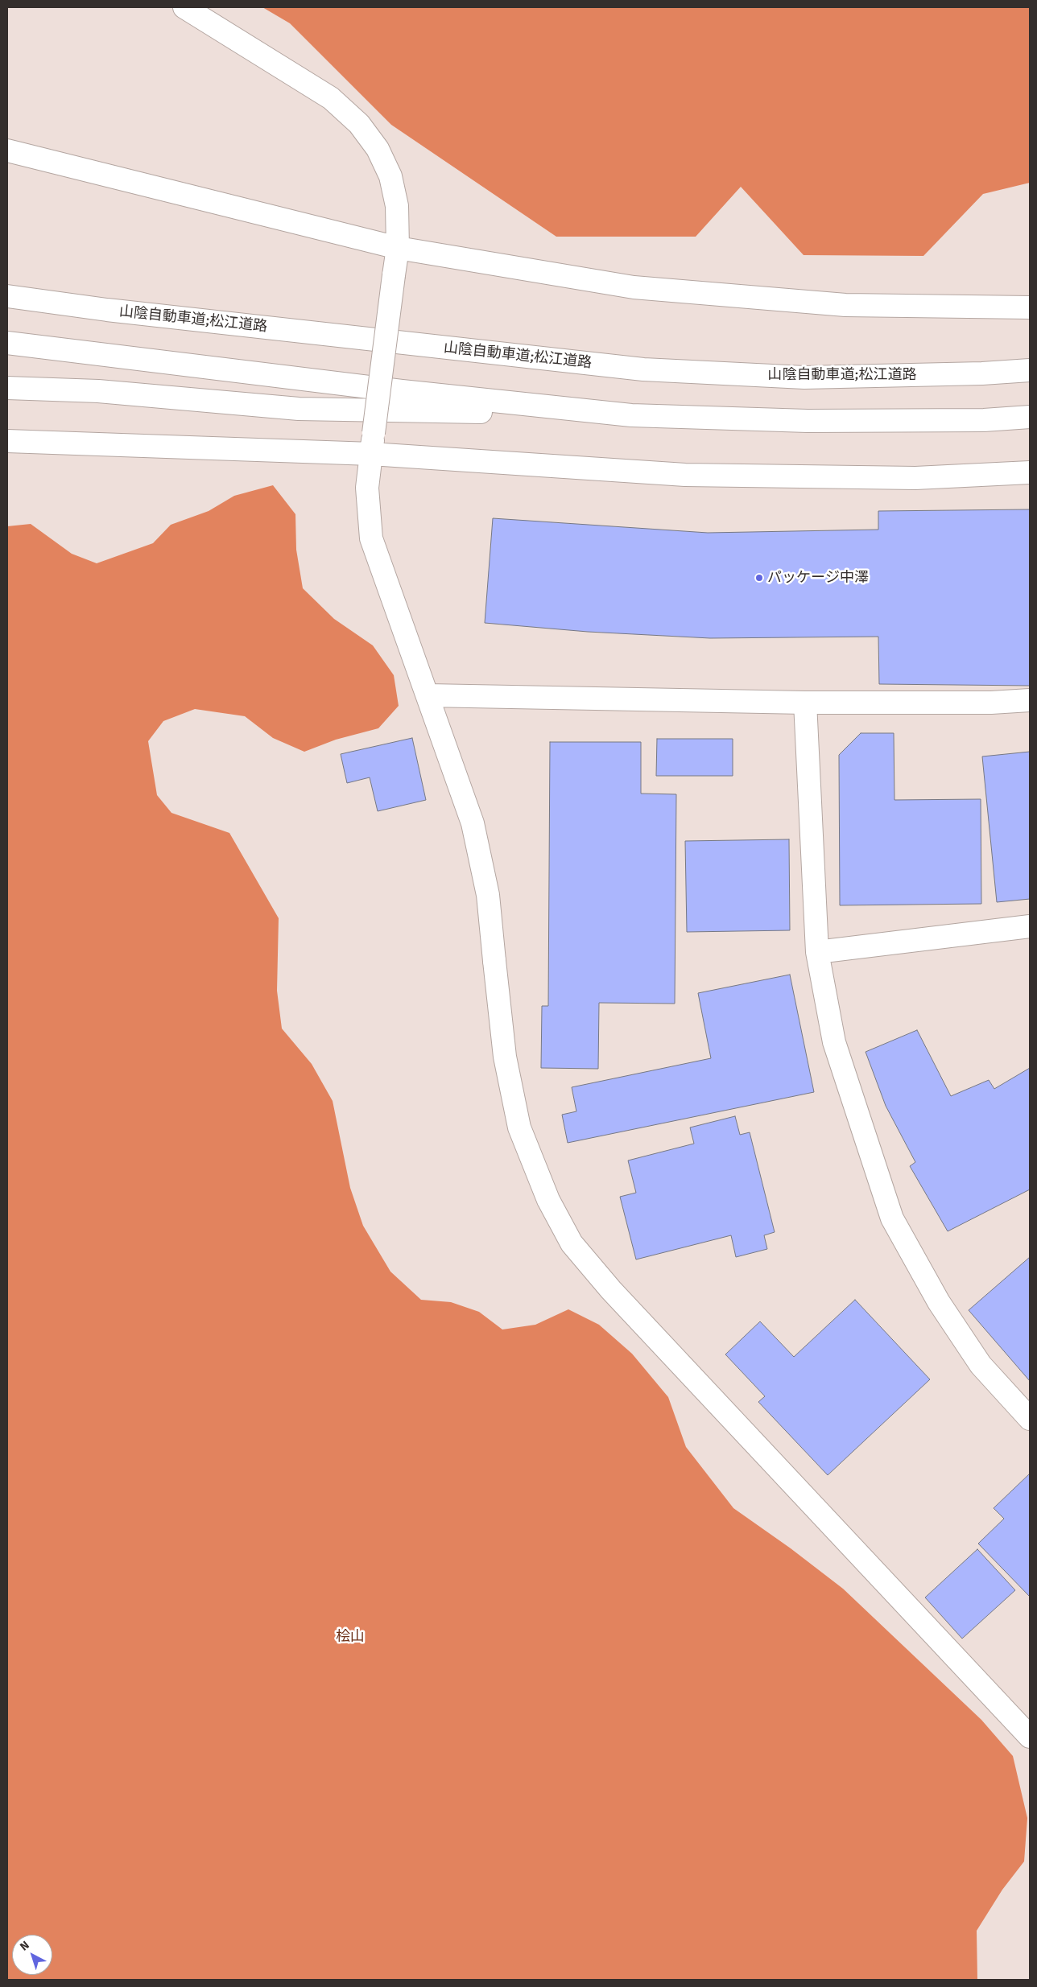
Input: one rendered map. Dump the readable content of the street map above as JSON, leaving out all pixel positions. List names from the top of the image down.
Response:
{
  "streets": {
    "main road": ["山陰自動車道;松江道路"]
  },
  "parks": ["桧山"],
  "places": ["パッケージ中澤"],
  "north": "top left"
}
